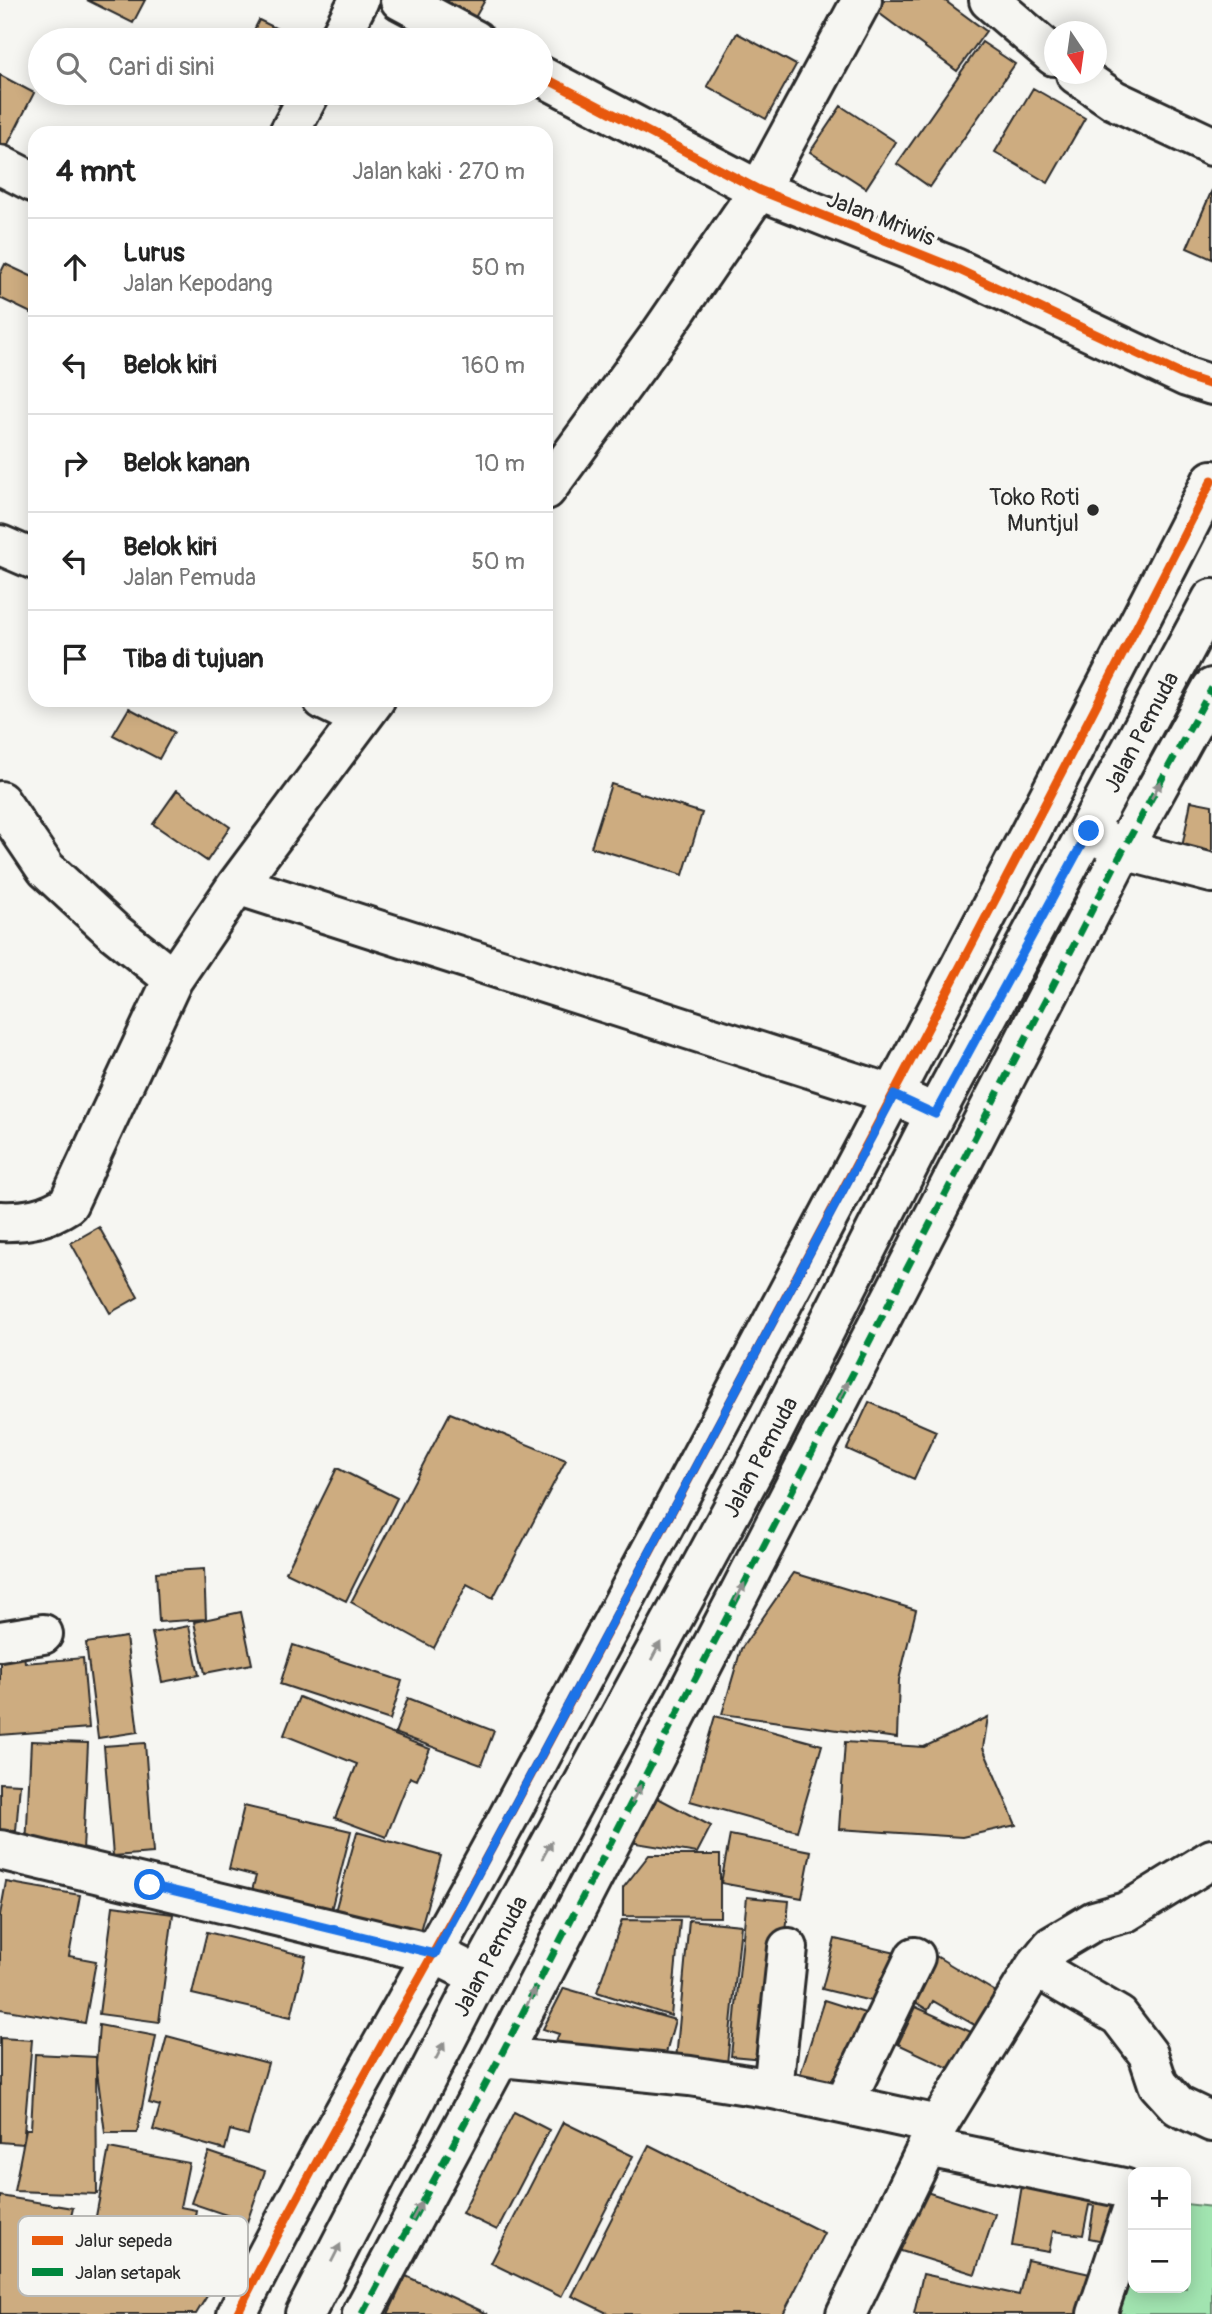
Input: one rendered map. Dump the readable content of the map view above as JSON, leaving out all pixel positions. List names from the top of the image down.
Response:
{
  "streets": {
    "street": ["Jalan Mriwis", "Jalan Pemuda"]
  },
  "places": ["Toko Roti Muntjul"],
  "legend": ["Jalur sepeda", "Jalan setapak"],
  "north": "bottom",
  "page": {
    "search": "Cari di sini",
    "heading": ["4 mnt", "Jalan kaki · 270 m"],
    "list": [
      ["Lurus", "Jalan Kepodang", "50 m"],
      ["Belok kiri", "160 m"],
      ["Belok kanan", "10 m"],
      ["Belok kiri", "Jalan Pemuda", "50 m"],
      "Tiba di tujuan"
    ],
    "map_buttons": ["+", "−"]
  }
}
